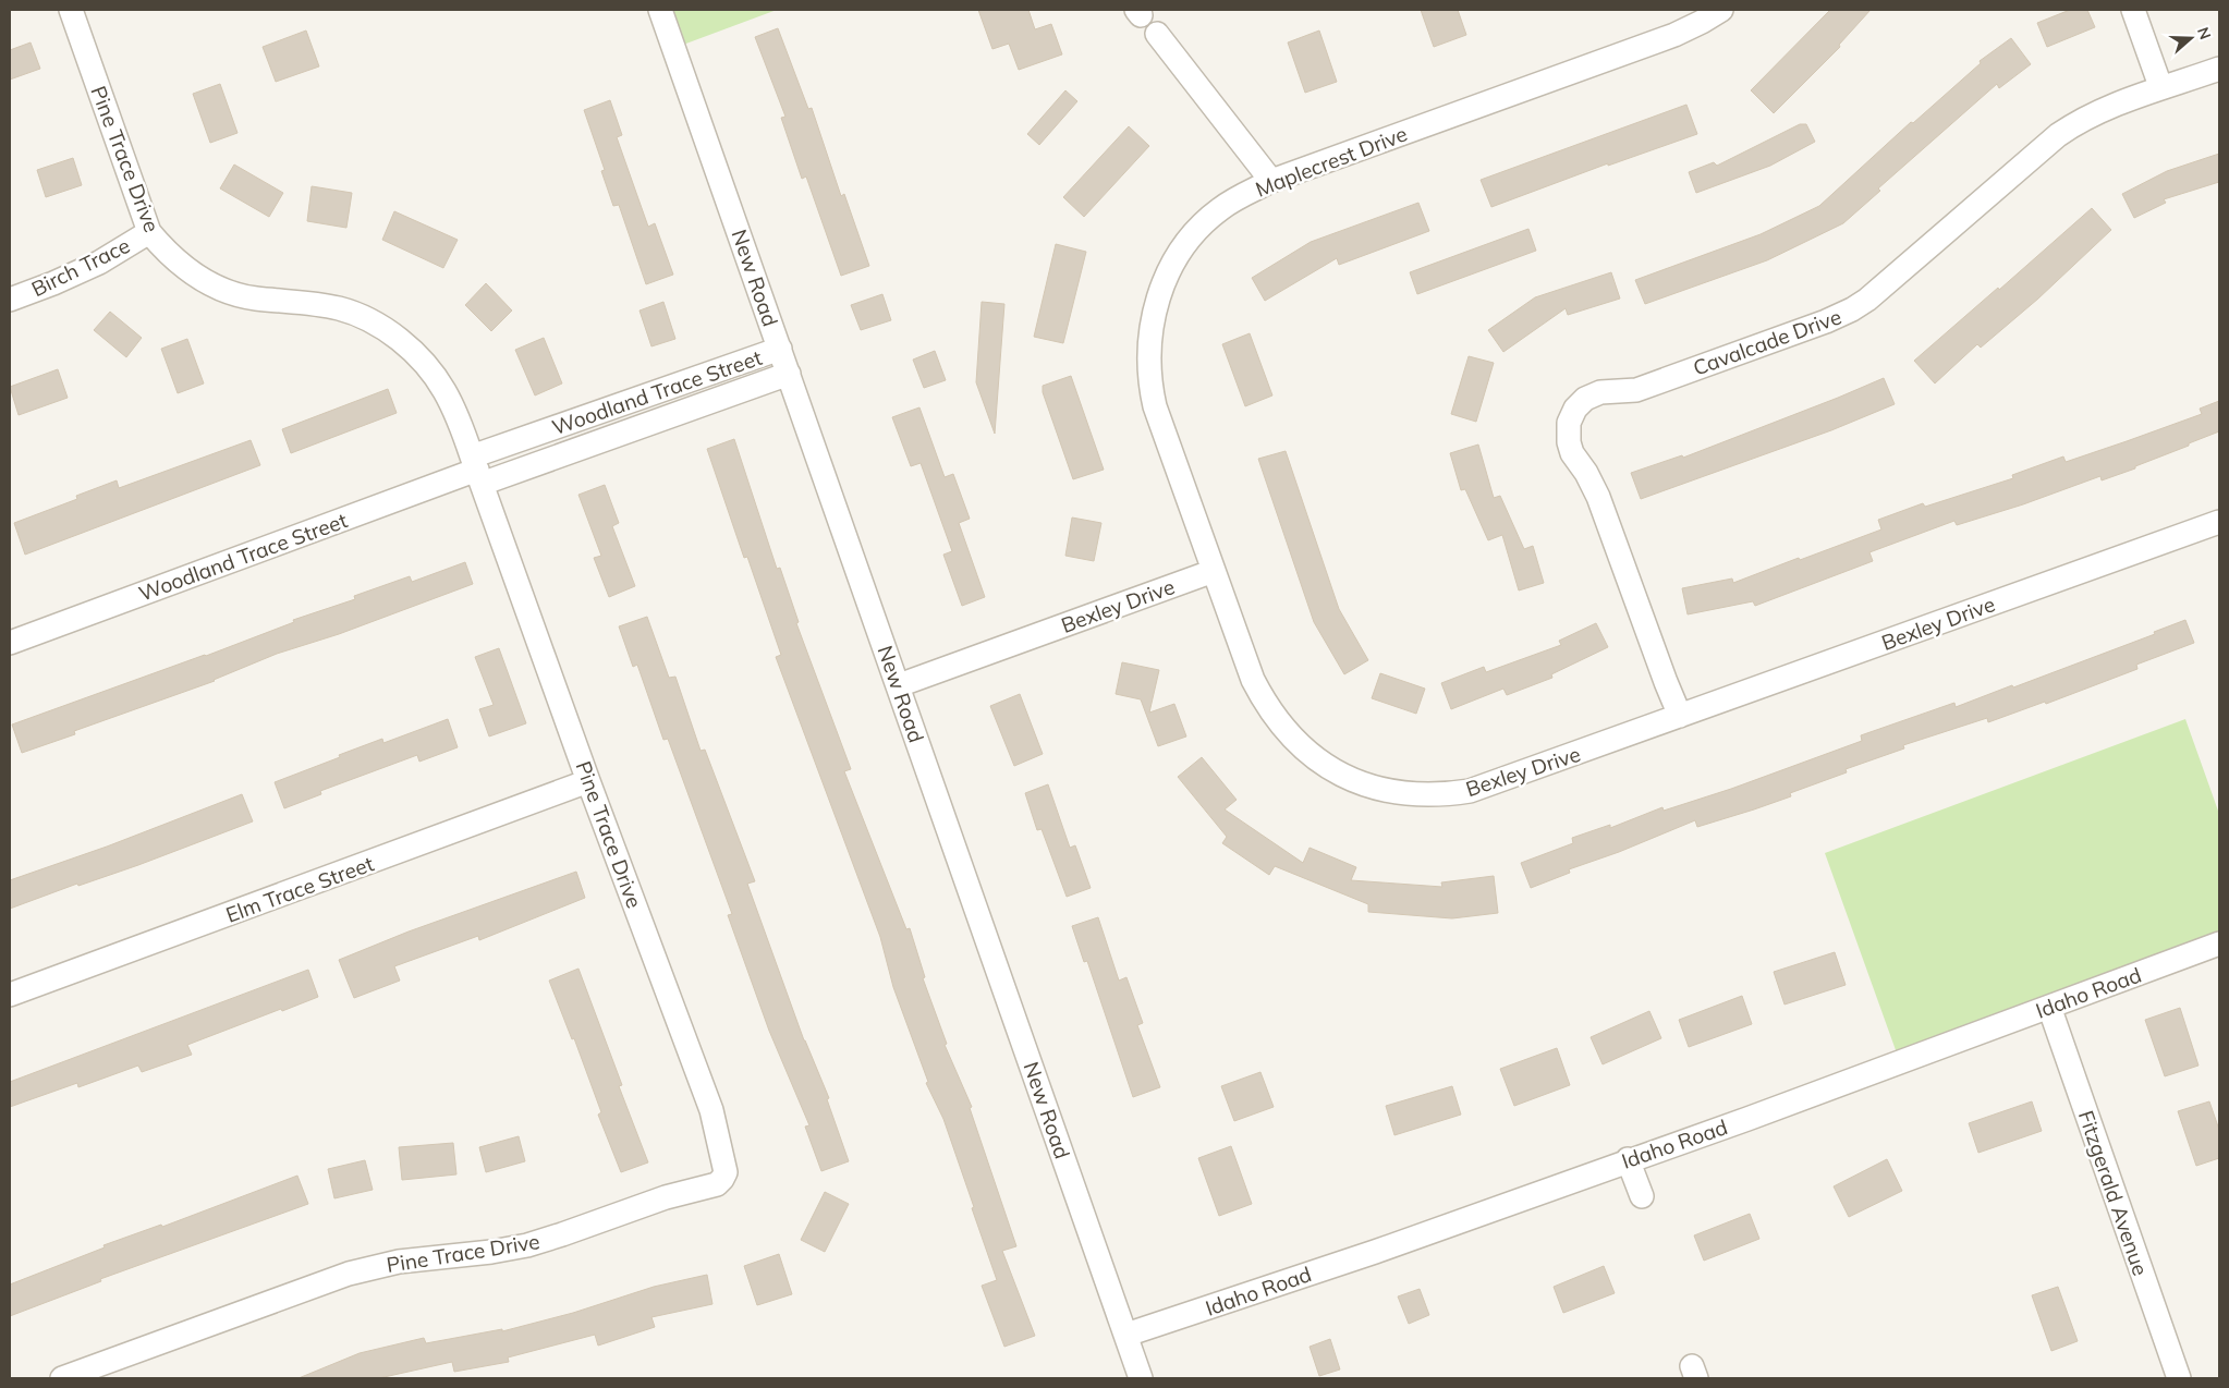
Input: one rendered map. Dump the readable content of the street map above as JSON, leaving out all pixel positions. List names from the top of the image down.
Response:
{
  "streets": {
    "street": [
      "Pine Trace Drive",
      "Maplecrest Drive",
      "Birch Trace",
      "New Road",
      "Cavalcade Drive",
      "Woodland Trace Street",
      "Bexley Drive",
      "Elm Trace Street",
      "Idaho Road",
      "Fitzgerald Avenue"
    ]
  },
  "crossings": [
    ["Pine Trace Drive", "Birch Trace"],
    ["Pine Trace Drive", "Woodland Trace Street"],
    ["Pine Trace Drive", "Elm Trace Street"],
    ["Maplecrest Drive", "Bexley Drive"],
    ["New Road", "Woodland Trace Street"],
    ["New Road", "Bexley Drive"],
    ["New Road", "Idaho Road"],
    ["Cavalcade Drive", "Bexley Drive"],
    ["Idaho Road", "Fitzgerald Avenue"]
  ],
  "north": "right"
}
